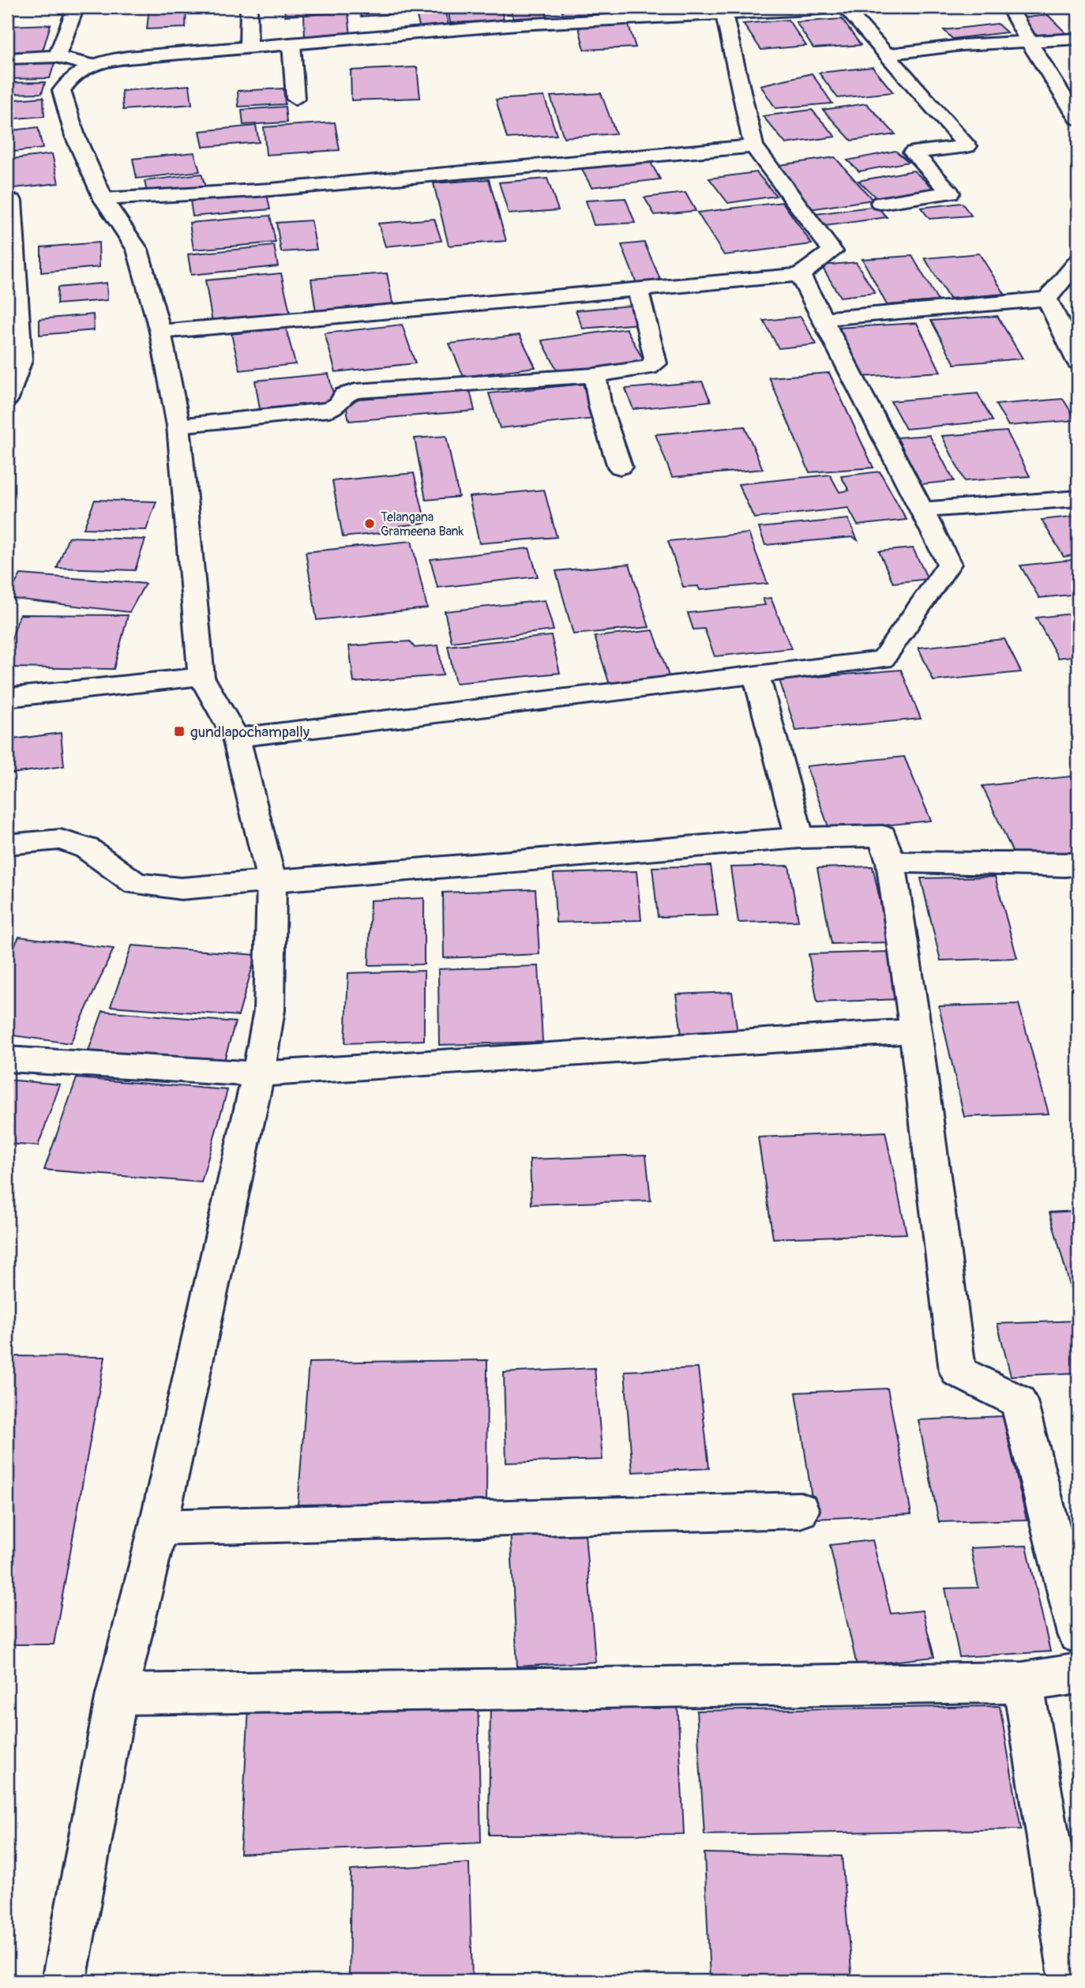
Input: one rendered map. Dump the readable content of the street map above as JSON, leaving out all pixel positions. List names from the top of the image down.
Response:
{
  "places": {
    "other": ["Telangana Grameena Bank"],
    "transit": ["gundlapochampally"]
  }
}
